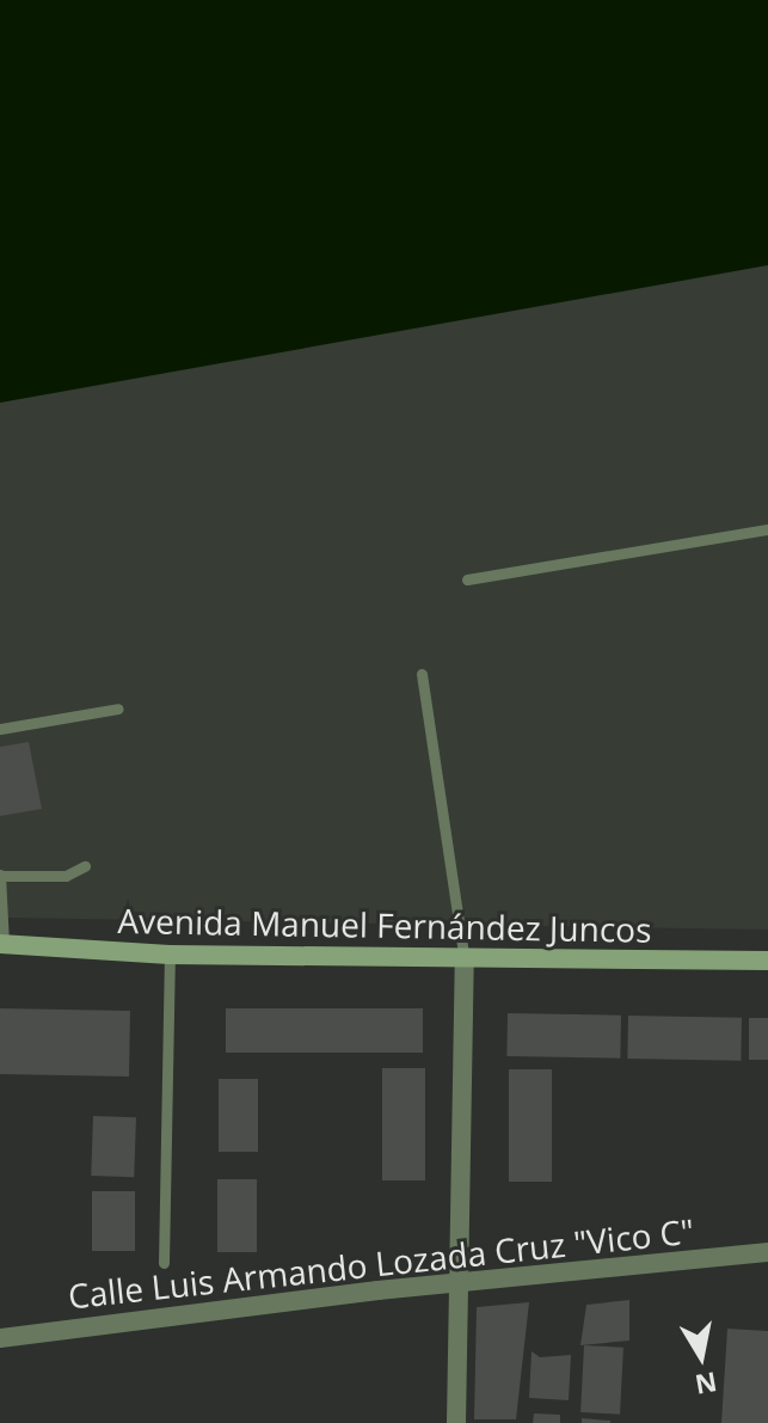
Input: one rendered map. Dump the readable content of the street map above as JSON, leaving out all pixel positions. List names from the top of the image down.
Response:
{
  "streets": {
    "main road": ["Avenida Manuel Fernández Juncos"],
    "street": ["Calle Luis Armando Lozada Cruz \"Vico C\""]
  },
  "north": "bottom"
}
